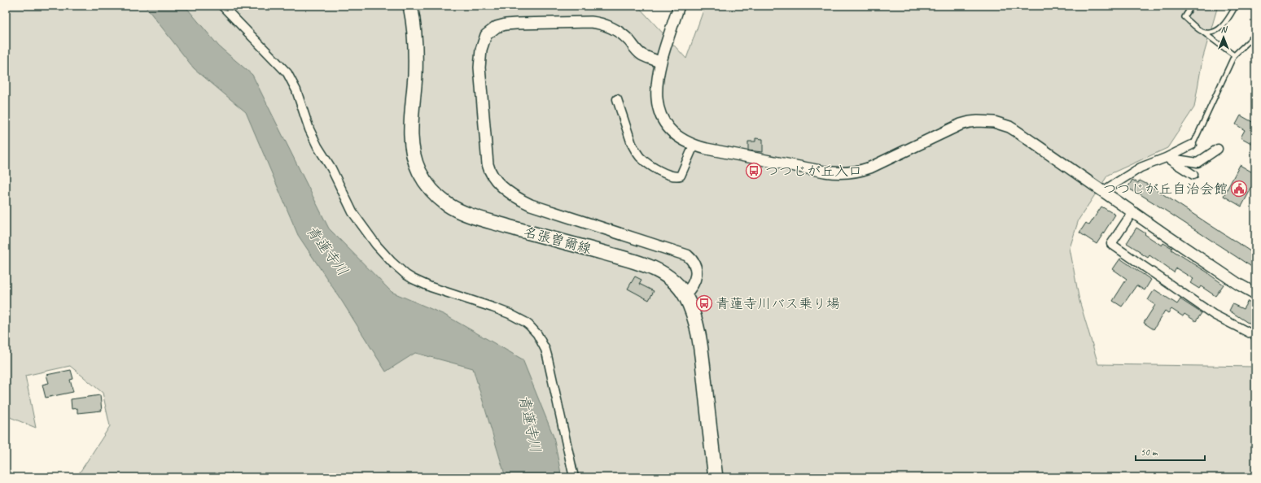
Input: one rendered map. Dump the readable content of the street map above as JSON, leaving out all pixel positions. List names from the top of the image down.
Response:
{
  "streets": {
    "main road": ["名張曽爾線"]
  },
  "water": ["青蓮寺川"],
  "places": {
    "bus stop": ["つつじが丘入口", "青蓮寺川バス乗り場"],
    "public building": ["つつじが丘自治会館"]
  },
  "scale_bar": "50 m",
  "north": "top"
}
